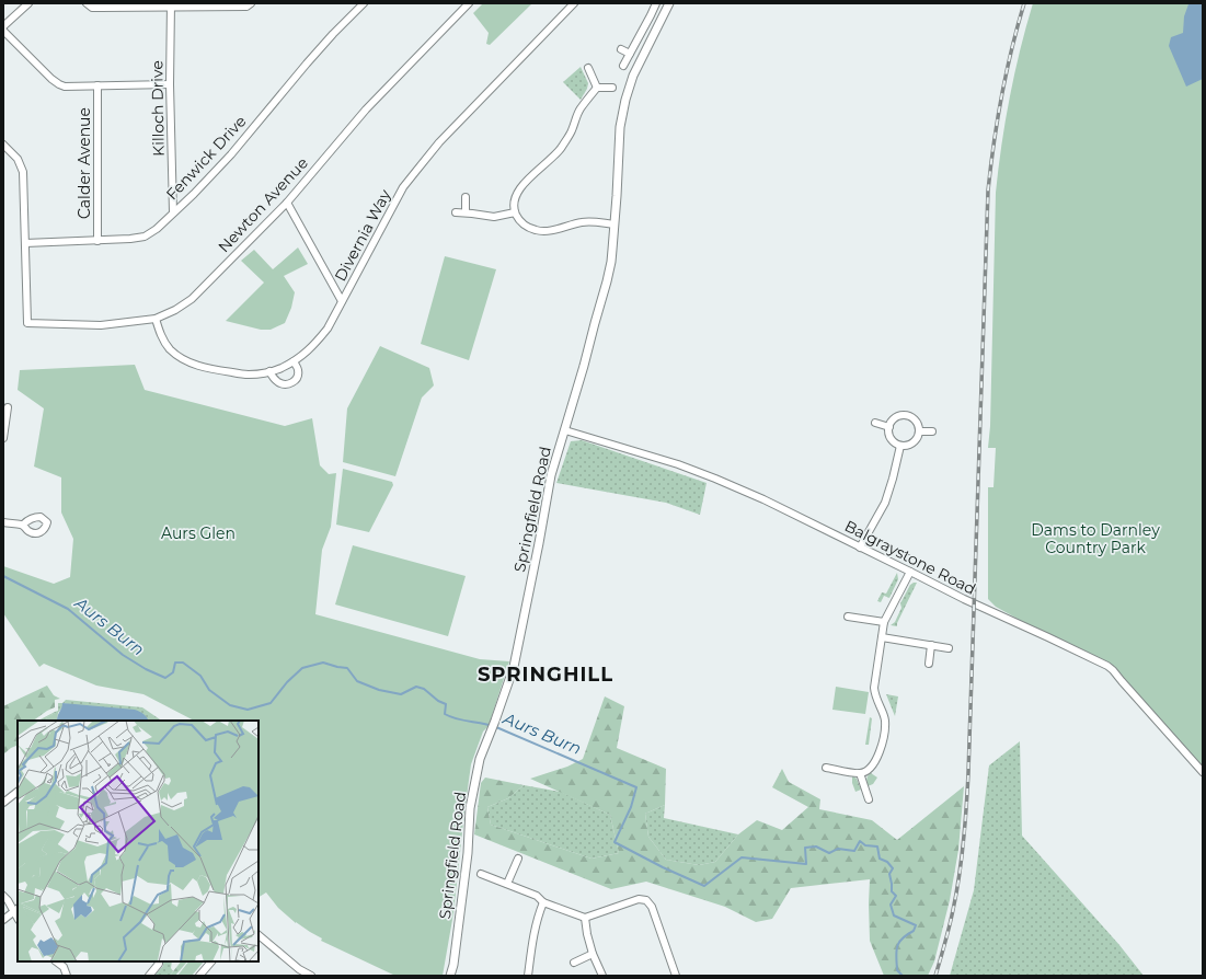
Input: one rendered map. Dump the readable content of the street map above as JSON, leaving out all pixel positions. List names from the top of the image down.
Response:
{
  "streets": {
    "street": [
      "Killoch Drive",
      "Fenwick Drive",
      "Calder Avenue",
      "Newton Avenue",
      "Divernia Way",
      "Springfield Road",
      "Balgraystone Road"
    ]
  },
  "crossings": [
    ["Killoch Drive", "Fenwick Drive"],
    ["Fenwick Drive", "Calder Avenue"],
    ["Fenwick Drive", "Newton Avenue"],
    ["Newton Avenue", "Divernia Way"],
    ["Springfield Road", "Balgraystone Road"]
  ],
  "districts": ["SPRINGHILL"],
  "water": ["Aurs Burn"],
  "parks": ["Dams to Darnley Country Park", "Aurs Glen"]
}
